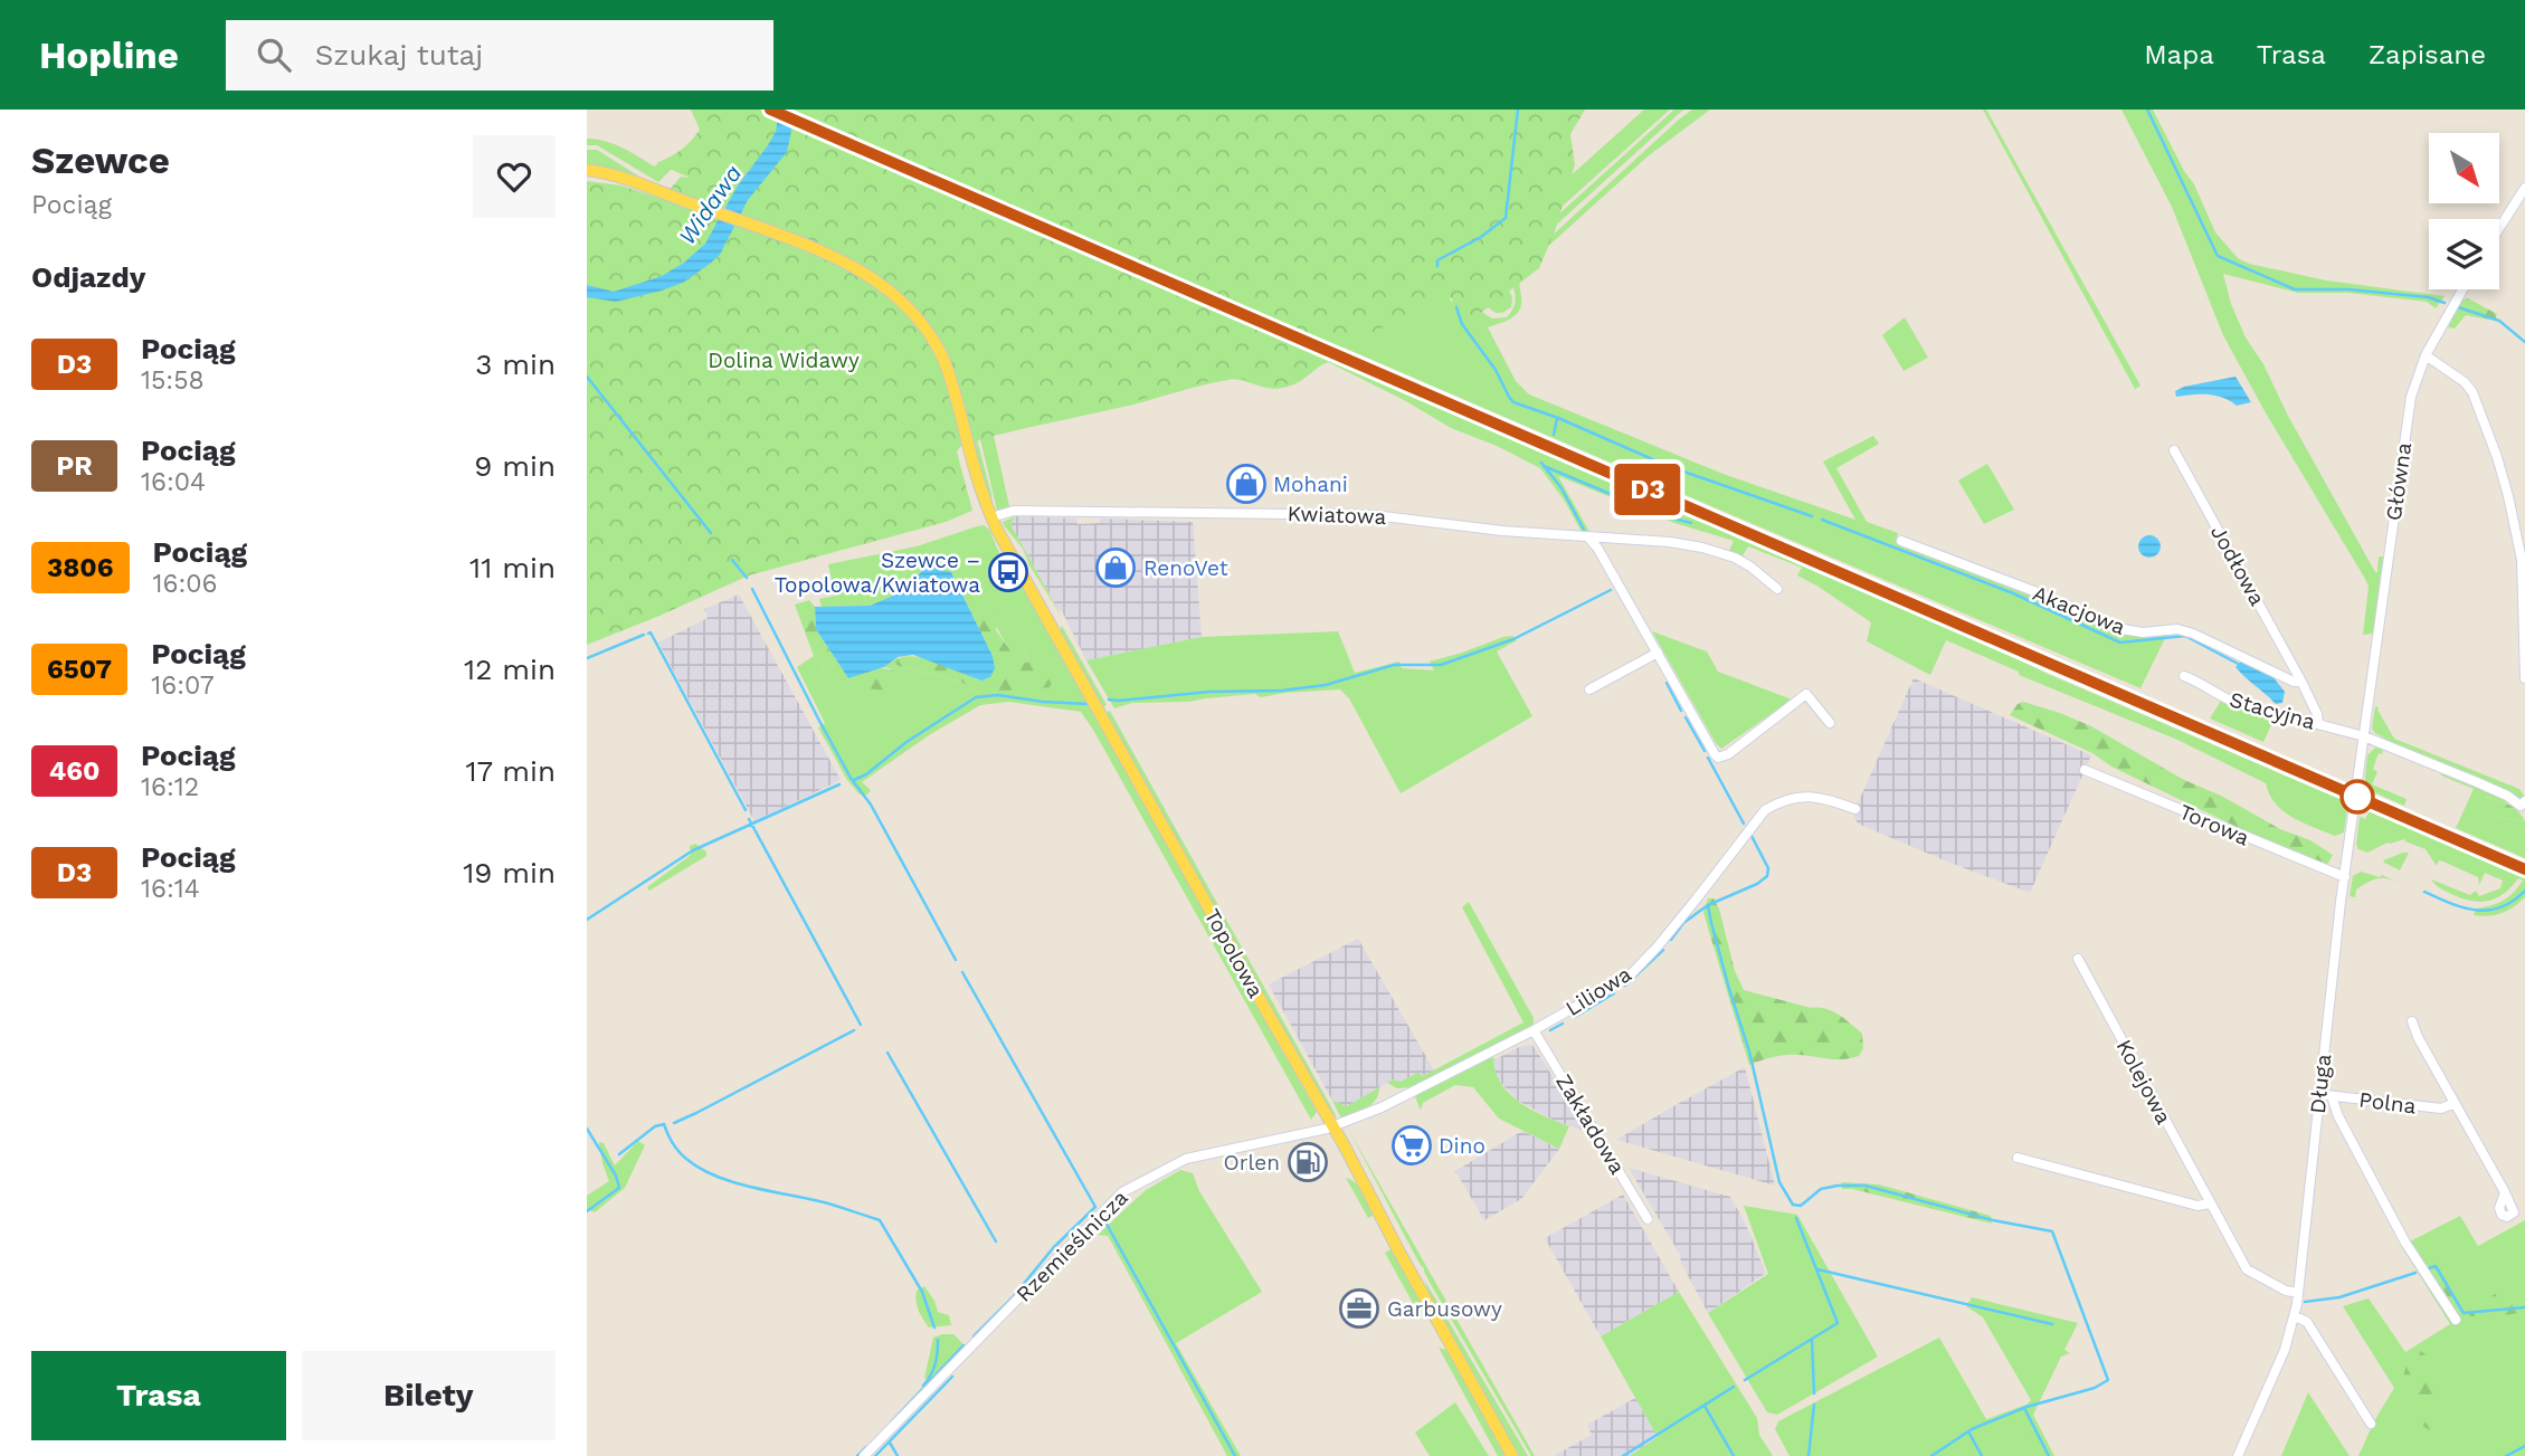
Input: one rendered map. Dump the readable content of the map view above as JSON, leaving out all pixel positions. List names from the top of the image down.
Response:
{
  "streets": {
    "main road": ["Topolowa"],
    "street": [
      "Główna",
      "Kwiatowa",
      "Jodłowa",
      "Akacjowa",
      "Stacyjna",
      "Torowa",
      "Liliowa",
      "Kolejowa",
      "Długa",
      "Polna",
      "Zakładowa",
      "Rzemieślnicza"
    ]
  },
  "crossings": [
    ["Główna", "Długa"],
    ["Kwiatowa", "Topolowa"],
    ["Jodłowa", "Akacjowa"],
    ["Jodłowa", "Stacyjna"],
    ["Stacyjna", "Długa"],
    ["Torowa", "Długa"],
    ["Topolowa", "Liliowa"],
    ["Topolowa", "Rzemieślnicza"],
    ["Liliowa", "Zakładowa"],
    ["Liliowa", "Rzemieślnicza"],
    ["Kolejowa", "Długa"],
    ["Długa", "Polna"]
  ],
  "water": ["Widawa"],
  "parks": ["Dolina Widawy"],
  "places": {
    "shop": ["Mohani", "RenoVet"],
    "bus stop": ["Szewce – Topolowa/Kwiatowa"],
    "supermarket": ["Dino"],
    "fuel station": ["Orlen"],
    "office": ["Garbusowy"]
  },
  "north": "bottom right",
  "page": {
    "header": "Hopline",
    "search": "Szukaj tutaj",
    "nav": ["Mapa", "Trasa", "Zapisane"],
    "heading": [
      ["Szewce", "Pociąg"],
      "Odjazdy"
    ],
    "on_map": "D3",
    "list": [
      {
        "mark": "D3",
        "name": "Pociąg",
        "note": "15:58",
        "value": "3 min"
      },
      {
        "mark": "PR",
        "name": "Pociąg",
        "note": "16:04",
        "value": "9 min"
      },
      {
        "mark": "3806",
        "name": "Pociąg",
        "note": "16:06",
        "value": "11 min"
      },
      {
        "mark": "6507",
        "name": "Pociąg",
        "note": "16:07",
        "value": "12 min"
      },
      {
        "mark": "460",
        "name": "Pociąg",
        "note": "16:12",
        "value": "17 min"
      },
      {
        "mark": "D3",
        "name": "Pociąg",
        "note": "16:14",
        "value": "19 min"
      }
    ],
    "buttons": ["Trasa", "Bilety"]
  }
}
